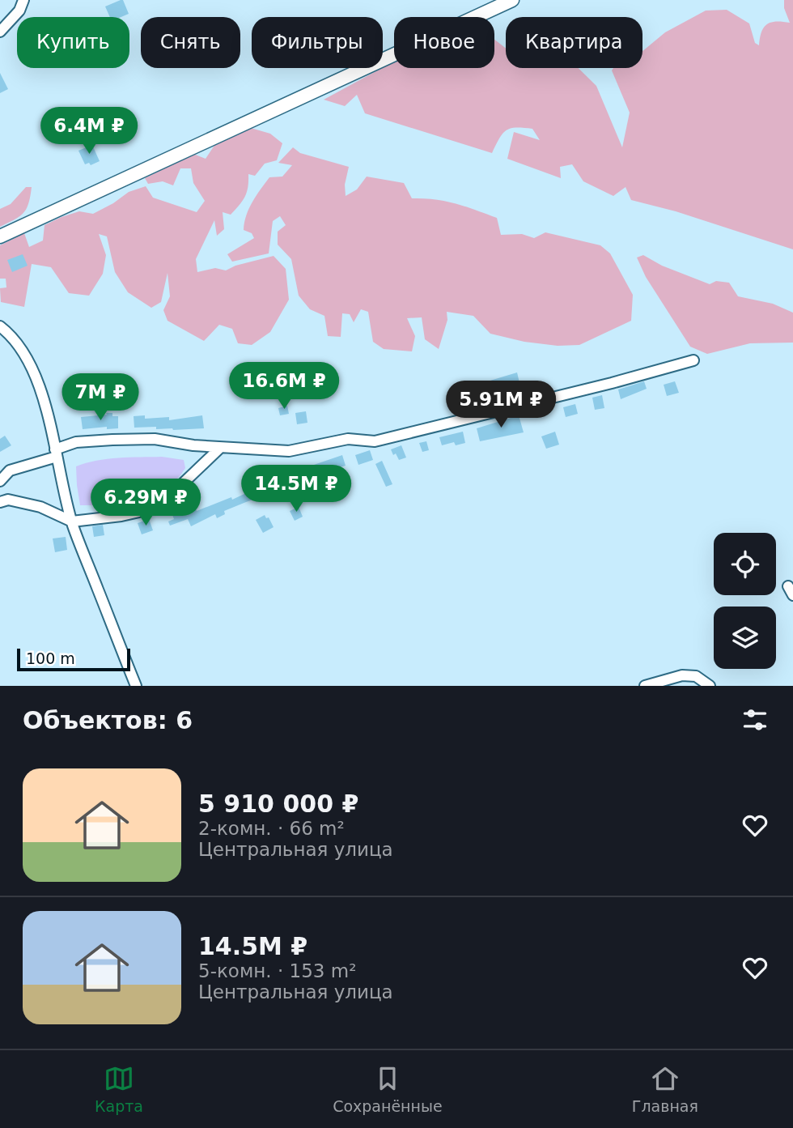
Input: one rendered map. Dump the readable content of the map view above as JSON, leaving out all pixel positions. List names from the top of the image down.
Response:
{
  "scale_bar": "100 m",
  "page": {
    "chip": [
      "Купить",
      "Снять",
      "Фильтры",
      "Новое",
      "Квартира"
    ],
    "price": [
      "6.4M ₽",
      "16.6M ₽",
      "7M ₽",
      "5.91M ₽",
      "14.5M ₽",
      "6.29M ₽"
    ],
    "scale": "100 m",
    "heading": "Объектов: 6",
    "list": [
      {
        "name": "5 910 000 ₽",
        "note": "2-комн. · 66 m² · Центральная улица"
      },
      {
        "name": "14.5M ₽",
        "note": "5-комн. · 153 m² · Центральная улица"
      }
    ],
    "tabs": ["Карта", "Сохранённые", "Главная"]
  }
}
